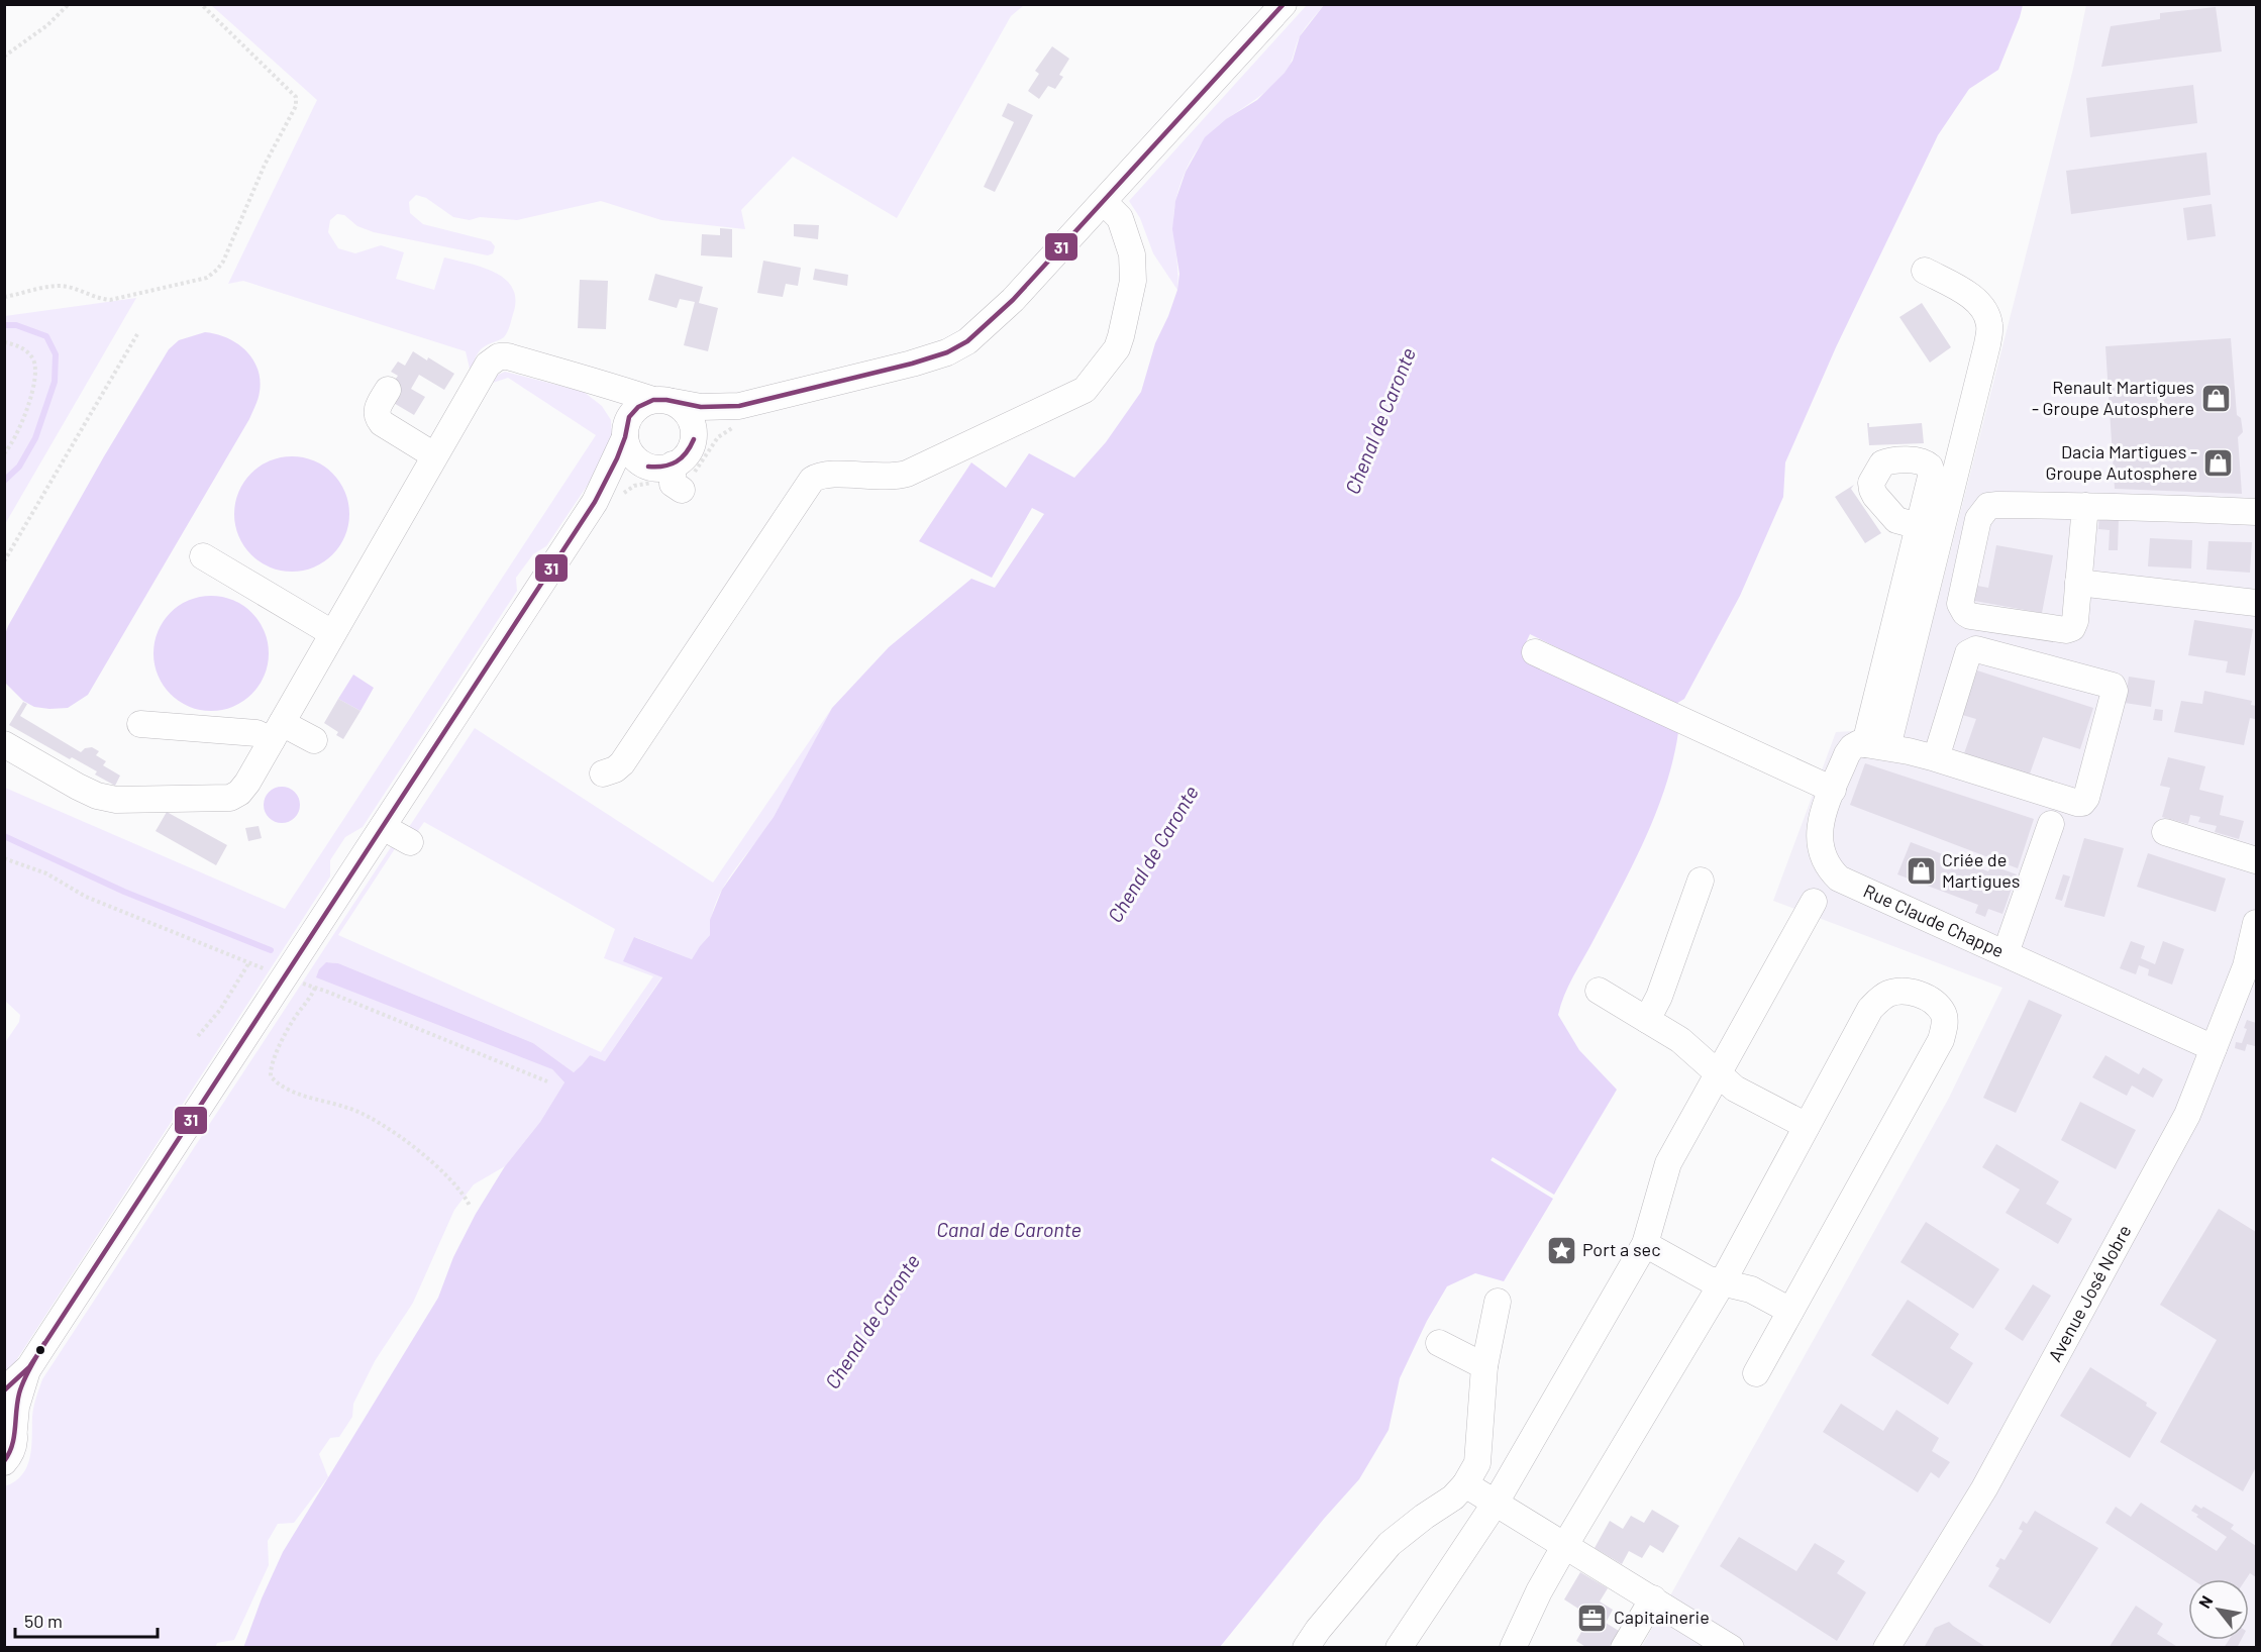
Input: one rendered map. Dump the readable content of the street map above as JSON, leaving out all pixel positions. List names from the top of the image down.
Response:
{
  "streets": {
    "street": ["Rue Claude Chappe", "Avenue José Nobre"]
  },
  "crossings": [
    ["Rue Claude Chappe", "Avenue José Nobre"]
  ],
  "water": ["Chenal de Caronte", "Canal de Caronte"],
  "places": {
    "shop": ["Renault Martigues - Groupe Autosphere", "Dacia Martigues - Groupe Autosphere", "Criée de Martigues"],
    "place": ["Port a sec"],
    "office": ["Capitainerie"]
  },
  "lines": ["transit line 31"],
  "scale_bar": "50 m",
  "north": "top left"
}
